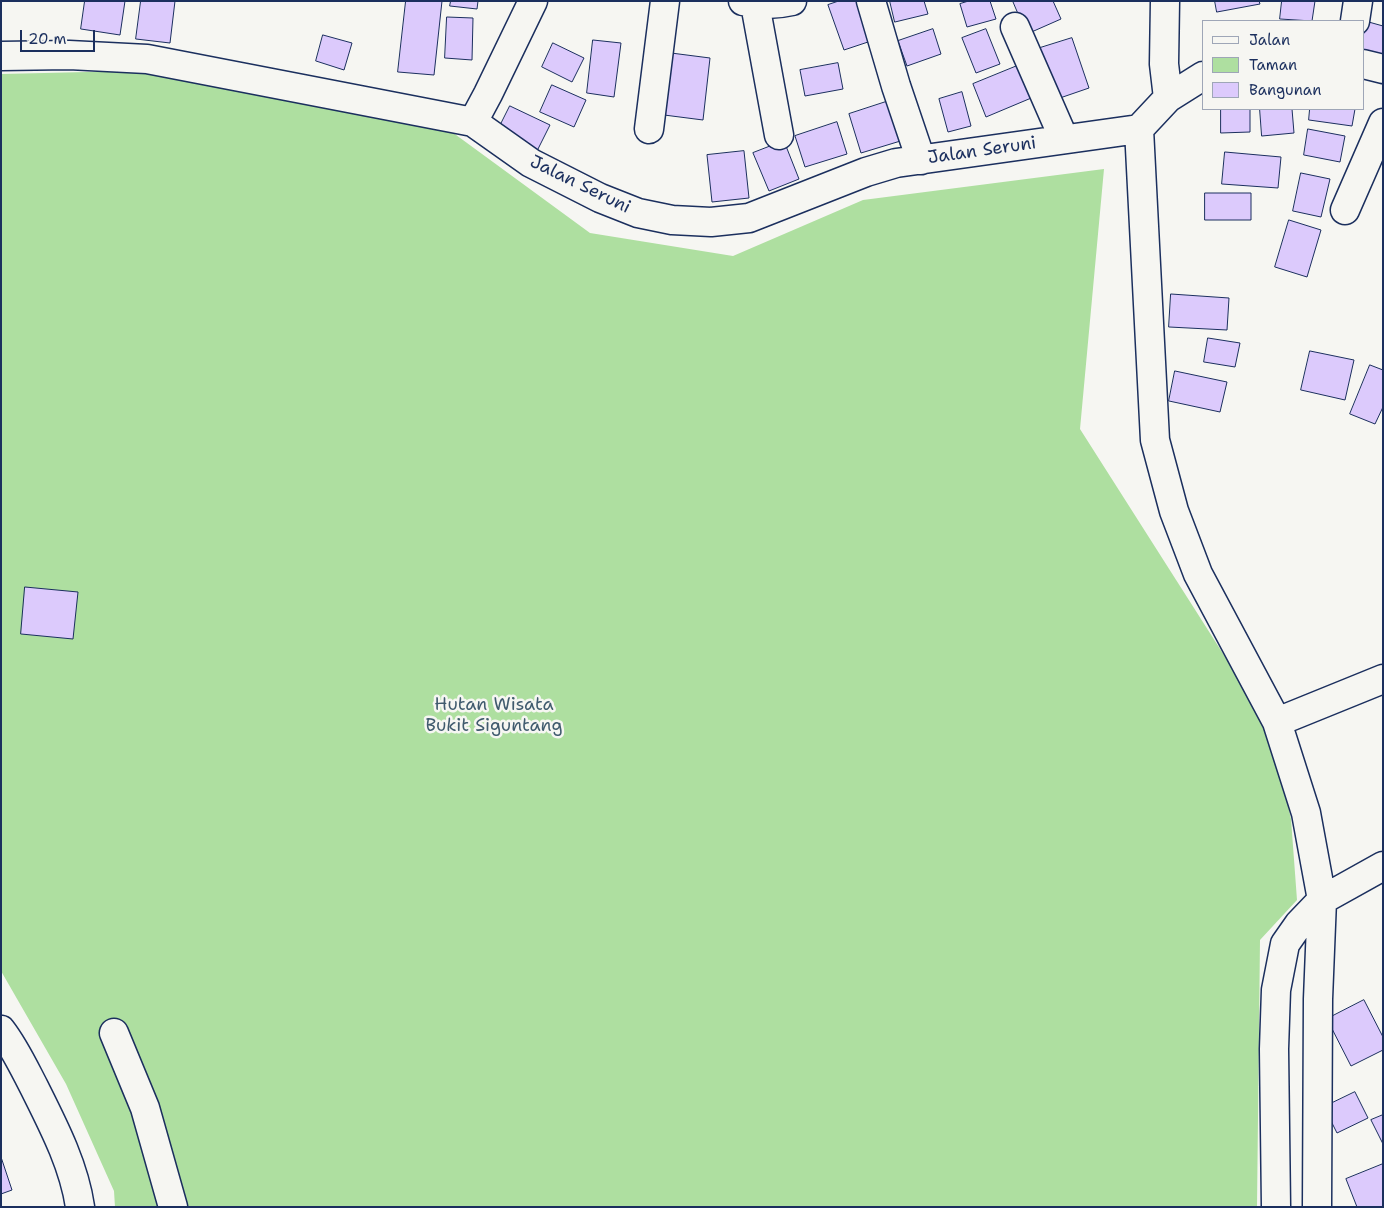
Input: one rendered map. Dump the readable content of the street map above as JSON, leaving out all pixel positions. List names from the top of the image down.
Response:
{
  "streets": {
    "street": ["Jalan Seruni"]
  },
  "parks": ["Hutan Wisata Bukit Siguntang"],
  "legend": ["Jalan", "Taman", "Bangunan"],
  "scale_bar": "20 m"
}
